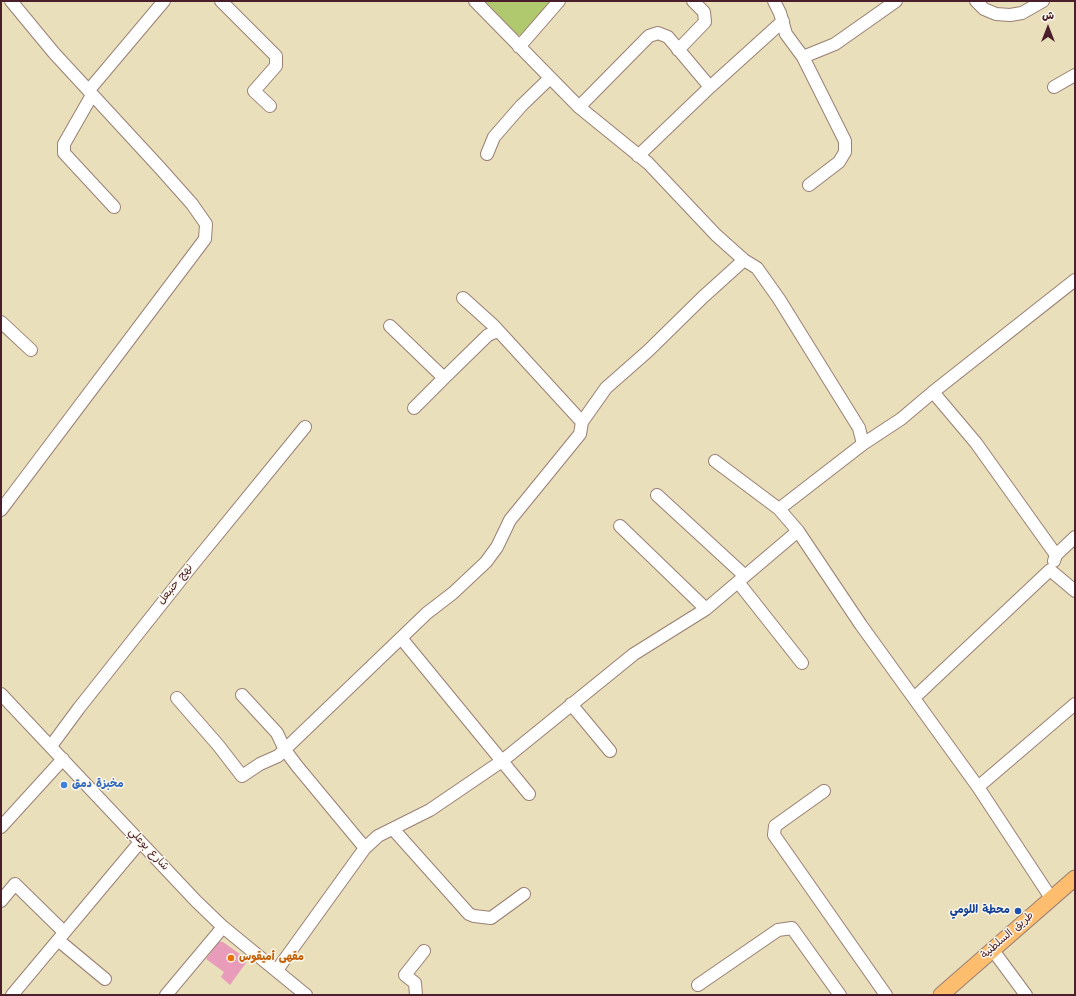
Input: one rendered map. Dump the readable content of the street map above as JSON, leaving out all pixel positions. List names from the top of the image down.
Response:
{
  "streets": {
    "main road": ["طريق السلطنية"],
    "street": ["نهج حنبعل", "شارع بوعلي"]
  },
  "crossings": [
    ["نهج حنبعل", "شارع بوعلي"]
  ],
  "places": ["مخبزة دمق", "محطة اللومي", "مقهى أميقوس"],
  "north": "top"
}
